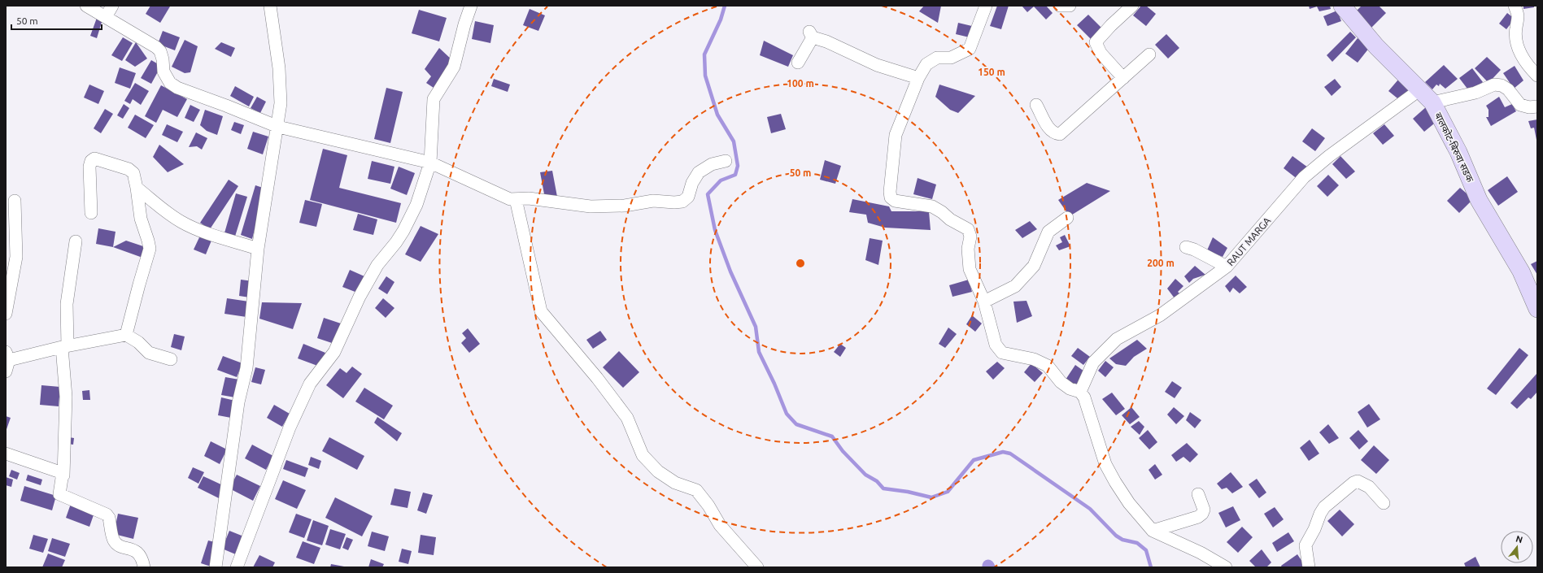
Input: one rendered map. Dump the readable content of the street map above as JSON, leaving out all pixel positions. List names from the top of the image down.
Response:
{
  "streets": {
    "main road": ["बालकोट-बिरुवा सडक"],
    "street": ["RAUT MARGA"]
  },
  "crossings": [
    ["बालकोट-बिरुवा सडक", "RAUT MARGA"]
  ],
  "scale_bar": "50 m",
  "north": "top",
  "rings": [
    "150 m",
    "100 m",
    "50 m",
    "200 m"
  ]
}
